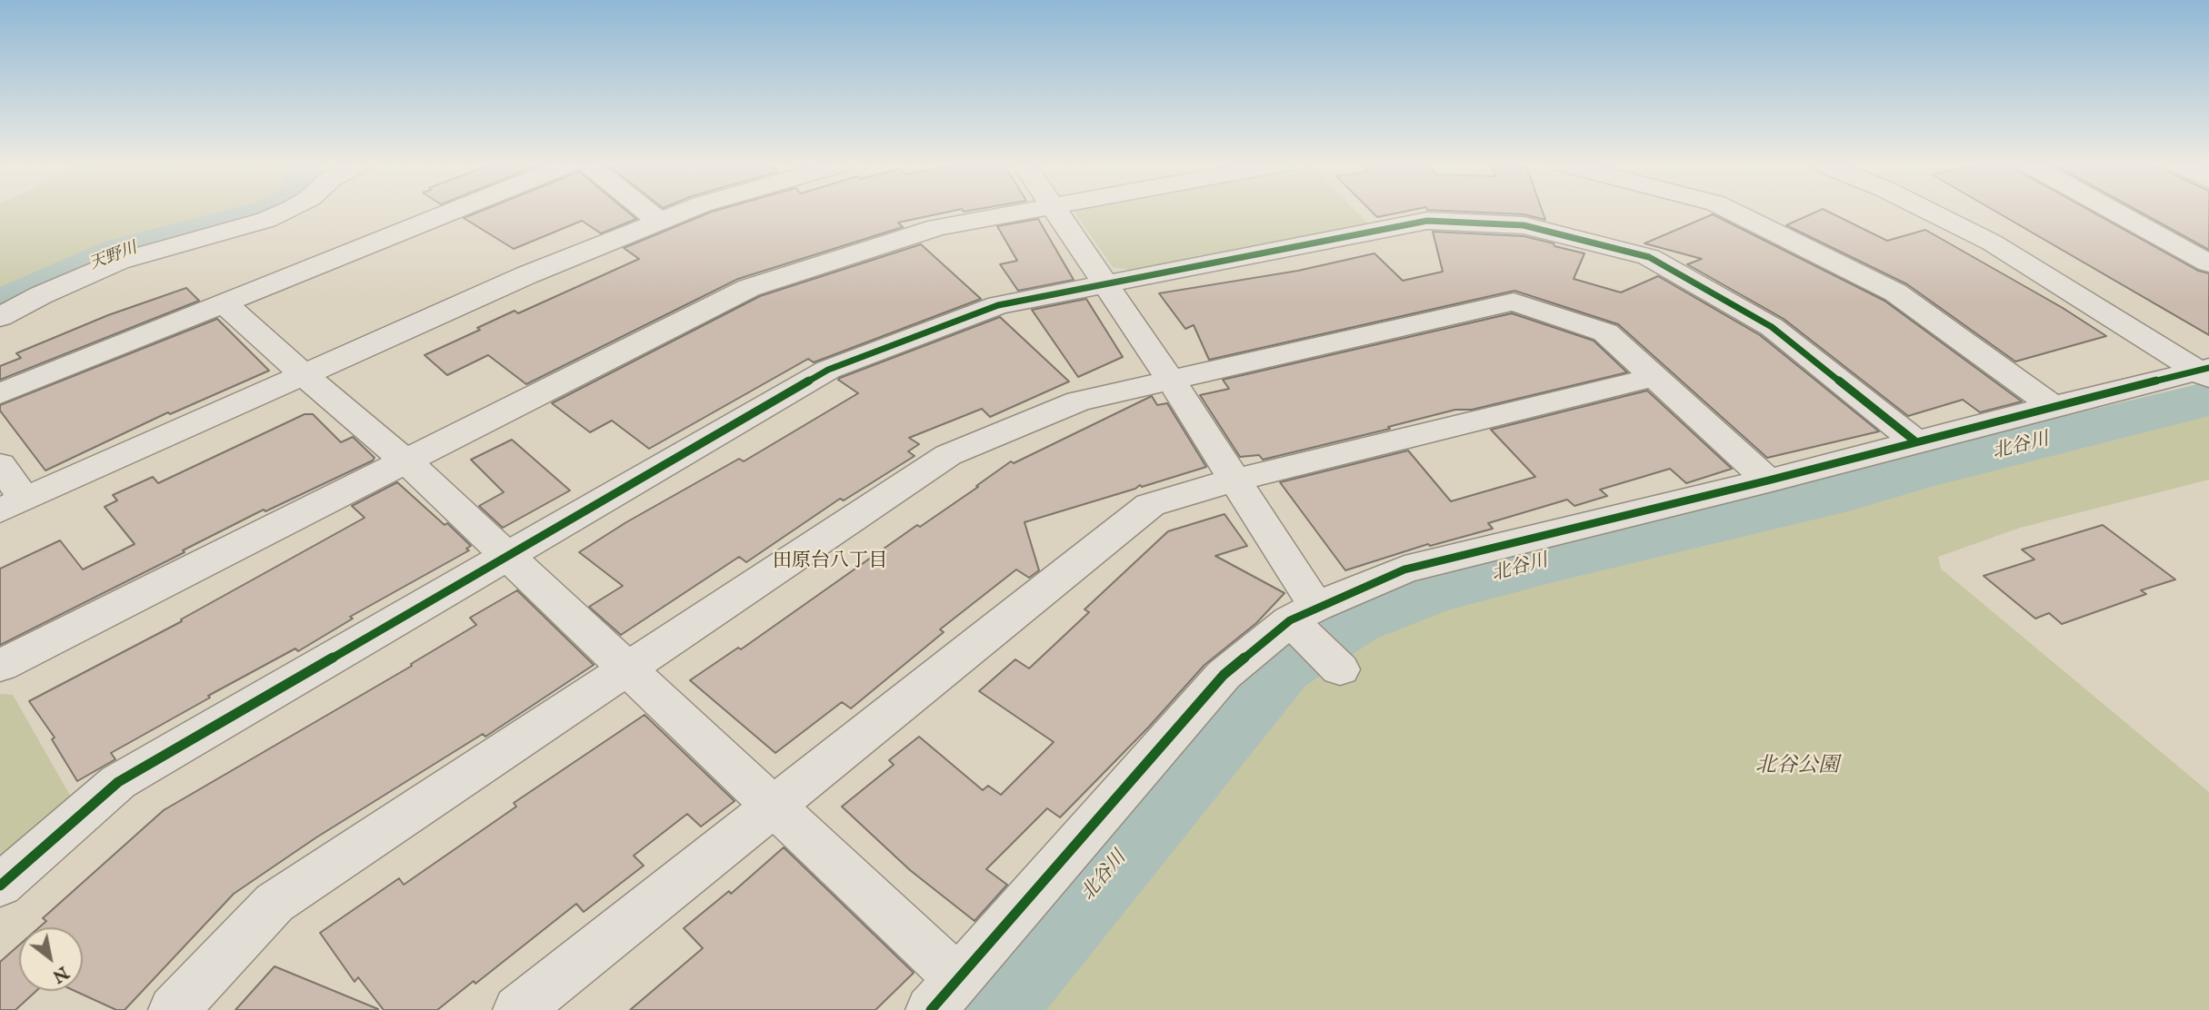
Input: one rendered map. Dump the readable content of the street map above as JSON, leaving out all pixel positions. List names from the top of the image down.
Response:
{
  "districts": ["田原台八丁目"],
  "water": ["天野川", "北谷川"],
  "parks": ["北谷公園"],
  "north": "bottom right"
}
